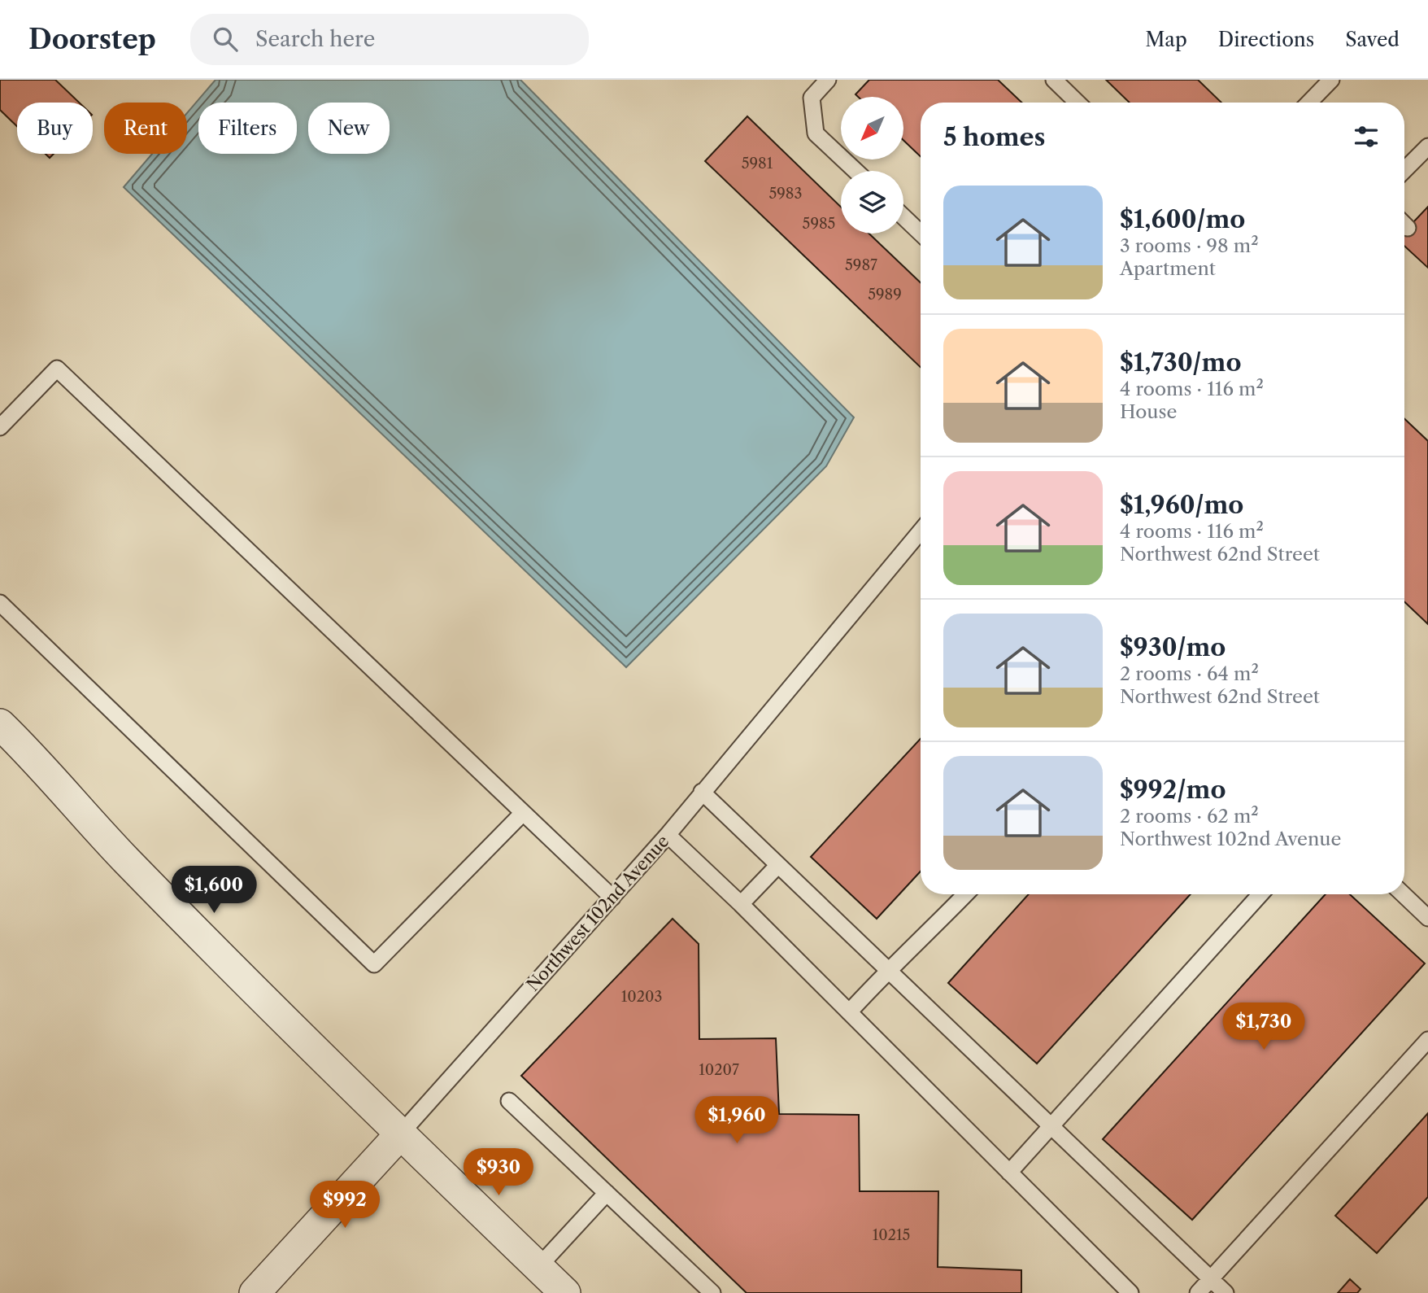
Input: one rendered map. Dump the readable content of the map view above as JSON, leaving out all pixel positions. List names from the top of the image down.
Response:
{
  "streets": {
    "street": ["Northwest 102nd Avenue"]
  },
  "house_numbers": [
    "5981",
    "5983",
    "5985",
    "5987",
    "5989",
    "10203",
    "10207",
    "10215"
  ],
  "north": "bottom left",
  "page": {
    "header": "Doorstep",
    "search": "Search here",
    "nav": ["Map", "Directions", "Saved"],
    "chip": [
      "Buy",
      "Rent",
      "Filters",
      "New"
    ],
    "heading": "5 homes",
    "list": [
      {
        "name": "$1,600/mo",
        "note": "3 rooms · 98 m² · Apartment"
      },
      {
        "name": "$1,730/mo",
        "note": "4 rooms · 116 m² · House"
      },
      {
        "name": "$1,960/mo",
        "note": "4 rooms · 116 m² · Northwest 62nd Street"
      },
      {
        "name": "$930/mo",
        "note": "2 rooms · 64 m² · Northwest 62nd Street"
      },
      {
        "name": "$992/mo",
        "note": "2 rooms · 62 m² · Northwest 102nd Avenue"
      }
    ],
    "price": [
      "$1,600",
      "$1,730",
      "$1,960",
      "$930",
      "$992"
    ]
  }
}
